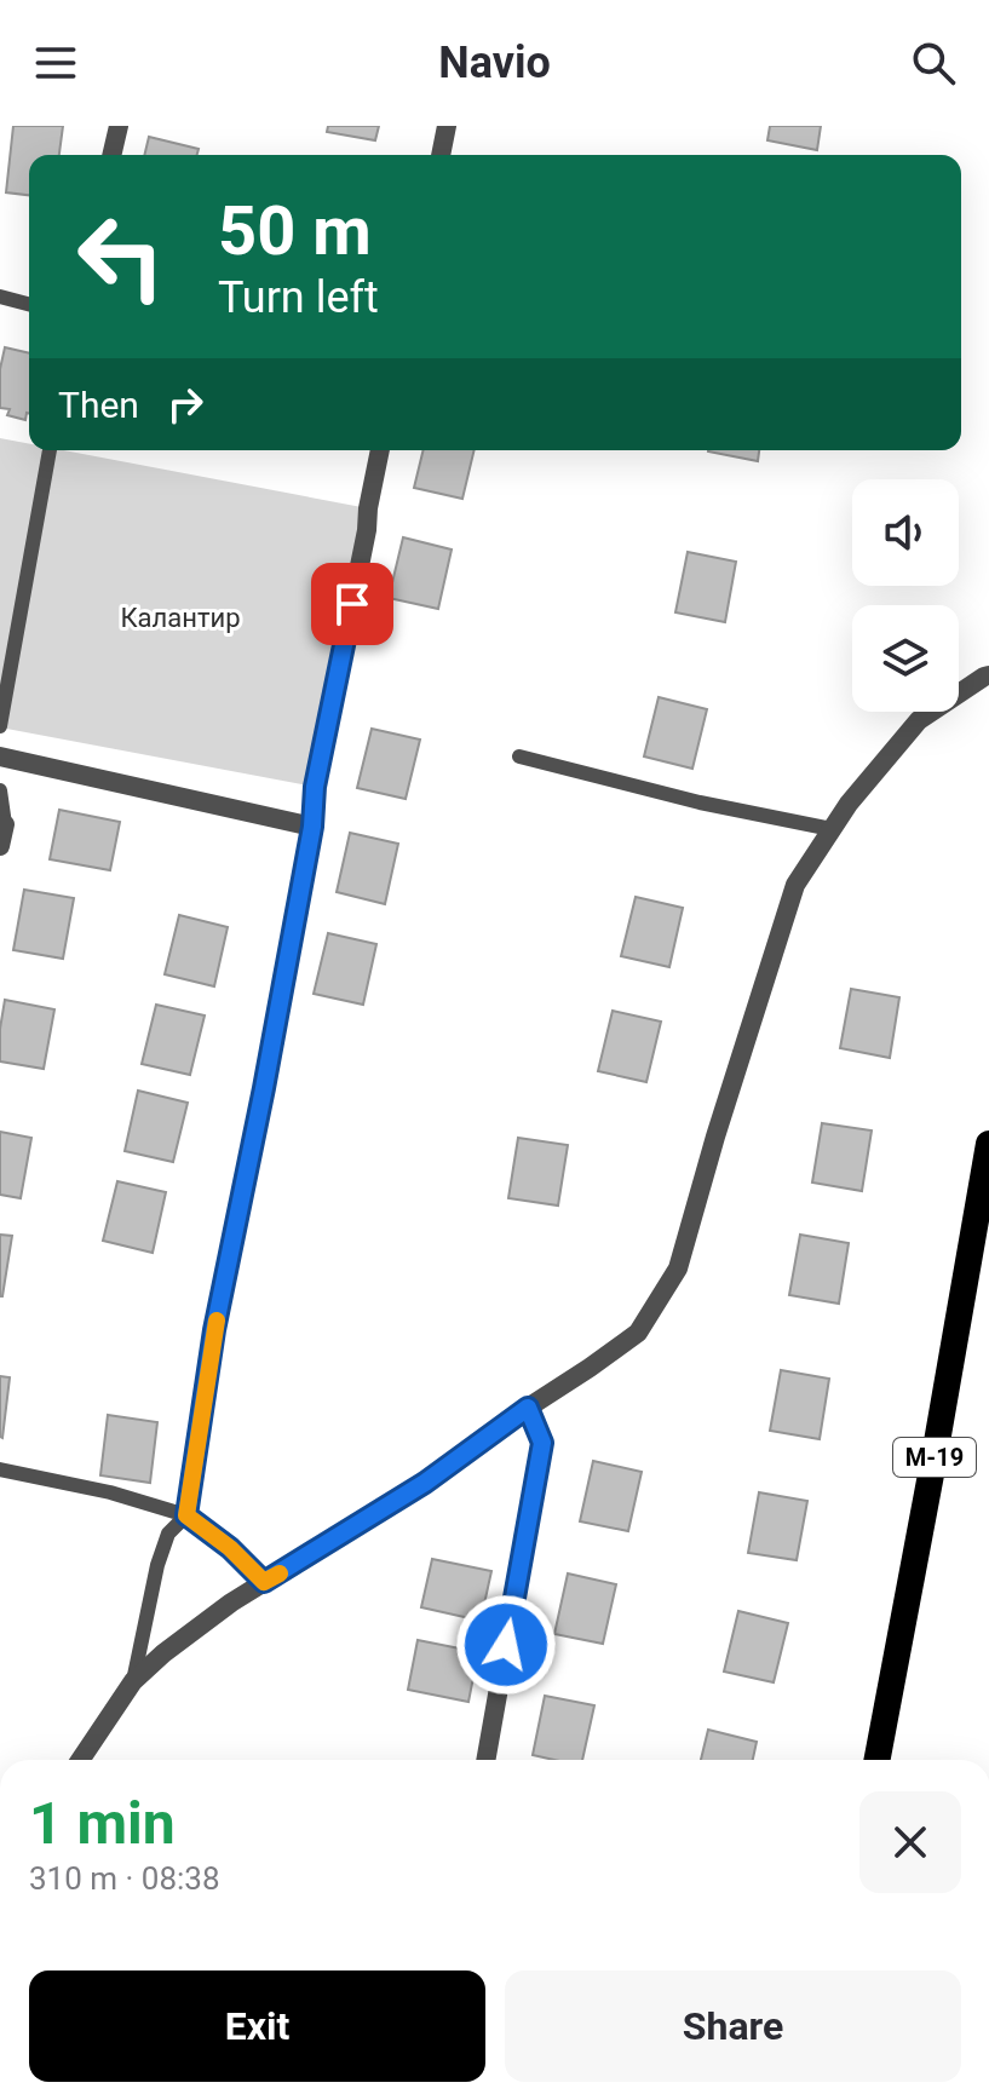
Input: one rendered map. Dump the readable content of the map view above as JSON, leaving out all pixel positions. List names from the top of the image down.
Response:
{
  "streets": {
    "highway": ["М-19"]
  },
  "parks": ["Калантир"],
  "page": {
    "header": "Navio",
    "turn": ["50 m", "Turn left"],
    "then": "Then",
    "heading": ["1 min", "310 m · 08:38"],
    "buttons": ["Exit", "Share"]
  }
}
